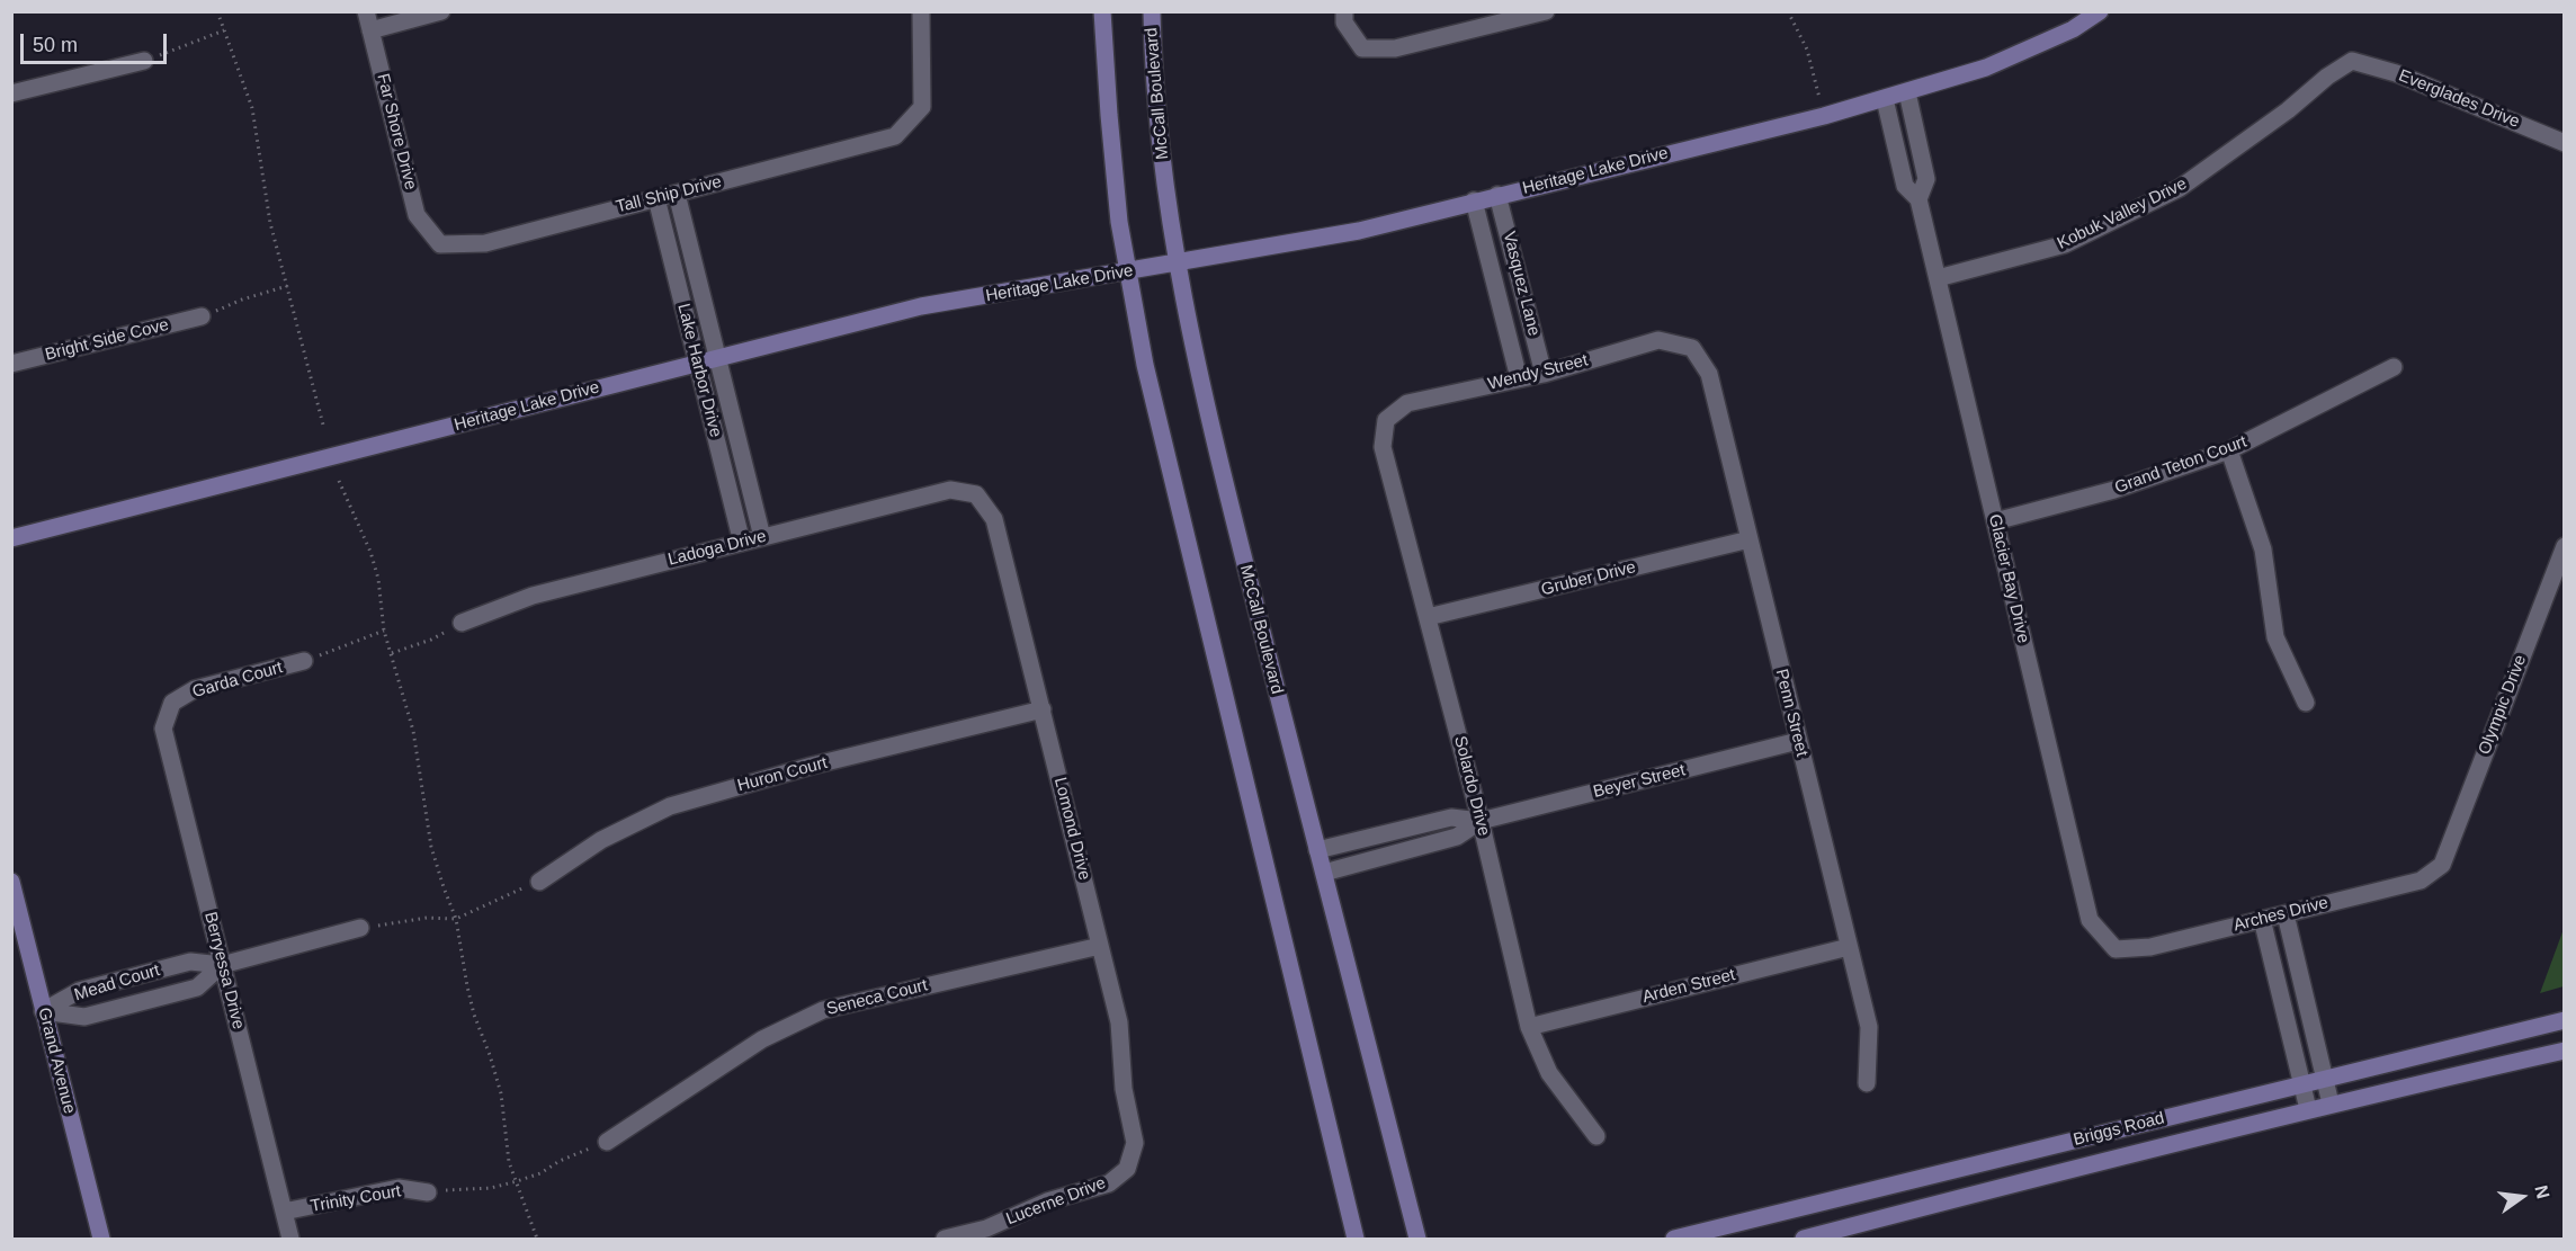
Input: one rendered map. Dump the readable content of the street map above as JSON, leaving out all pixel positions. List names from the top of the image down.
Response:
{
  "streets": {
    "main road": [
      "McCall Boulevard",
      "Heritage Lake Drive",
      "Grand Avenue",
      "Briggs Road"
    ],
    "street": [
      "Everglades Drive",
      "Far Shore Drive",
      "Tall Ship Drive",
      "Kobuk Valley Drive",
      "Vasquez Lane",
      "Bright Side Cove",
      "Lake Harbor Drive",
      "Wendy Street",
      "Grand Teton Court",
      "Ladoga Drive",
      "Gruber Drive",
      "Glacier Bay Drive",
      "Garda Court",
      "Olympic Drive",
      "Penn Street",
      "Huron Court",
      "Beyer Street",
      "Solardo Drive",
      "Lomond Drive",
      "Arches Drive",
      "Berryessa Drive",
      "Mead Court",
      "Arden Street",
      "Seneca Court",
      "Trinity Court",
      "Lucerne Drive"
    ]
  },
  "crossings": [
    ["McCall Boulevard", "Heritage Lake Drive"],
    ["McCall Boulevard", "Beyer Street"],
    ["Everglades Drive", "Kobuk Valley Drive"],
    ["Far Shore Drive", "Tall Ship Drive"],
    ["Heritage Lake Drive", "Vasquez Lane"],
    ["Heritage Lake Drive", "Lake Harbor Drive"],
    ["Heritage Lake Drive", "Glacier Bay Drive"],
    ["Tall Ship Drive", "Lake Harbor Drive"],
    ["Kobuk Valley Drive", "Glacier Bay Drive"],
    ["Vasquez Lane", "Wendy Street"],
    ["Lake Harbor Drive", "Ladoga Drive"],
    ["Wendy Street", "Penn Street"],
    ["Wendy Street", "Solardo Drive"],
    ["Grand Teton Court", "Glacier Bay Drive"],
    ["Ladoga Drive", "Lomond Drive"],
    ["Gruber Drive", "Penn Street"],
    ["Gruber Drive", "Solardo Drive"],
    ["Glacier Bay Drive", "Arches Drive"],
    ["Garda Court", "Berryessa Drive"],
    ["Olympic Drive", "Arches Drive"],
    ["Penn Street", "Beyer Street"],
    ["Penn Street", "Arden Street"],
    ["Huron Court", "Lomond Drive"],
    ["Beyer Street", "Solardo Drive"],
    ["Solardo Drive", "Arden Street"],
    ["Lomond Drive", "Seneca Court"],
    ["Lomond Drive", "Lucerne Drive"],
    ["Berryessa Drive", "Mead Court"],
    ["Berryessa Drive", "Trinity Court"],
    ["Mead Court", "Grand Avenue"]
  ],
  "scale_bar": "50 m",
  "north": "right"
}
